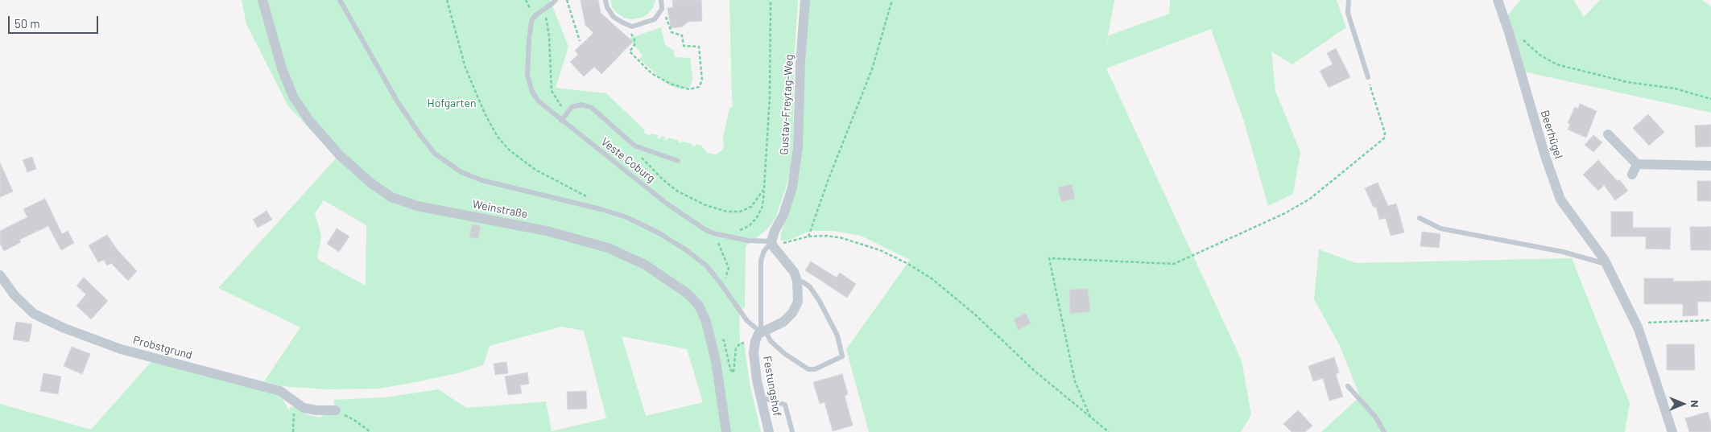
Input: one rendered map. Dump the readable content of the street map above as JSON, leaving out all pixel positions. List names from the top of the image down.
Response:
{
  "streets": {
    "street": [
      "Gustav-Freytag-Weg",
      "Beerhügel",
      "Weinstraße",
      "Probstgrund",
      "Festungshof"
    ],
    "lane": ["Veste Coburg"]
  },
  "crossings": [
    ["Gustav-Freytag-Weg", "Veste Coburg"]
  ],
  "parks": ["Hofgarten"],
  "scale_bar": "50 m",
  "north": "right"
}
